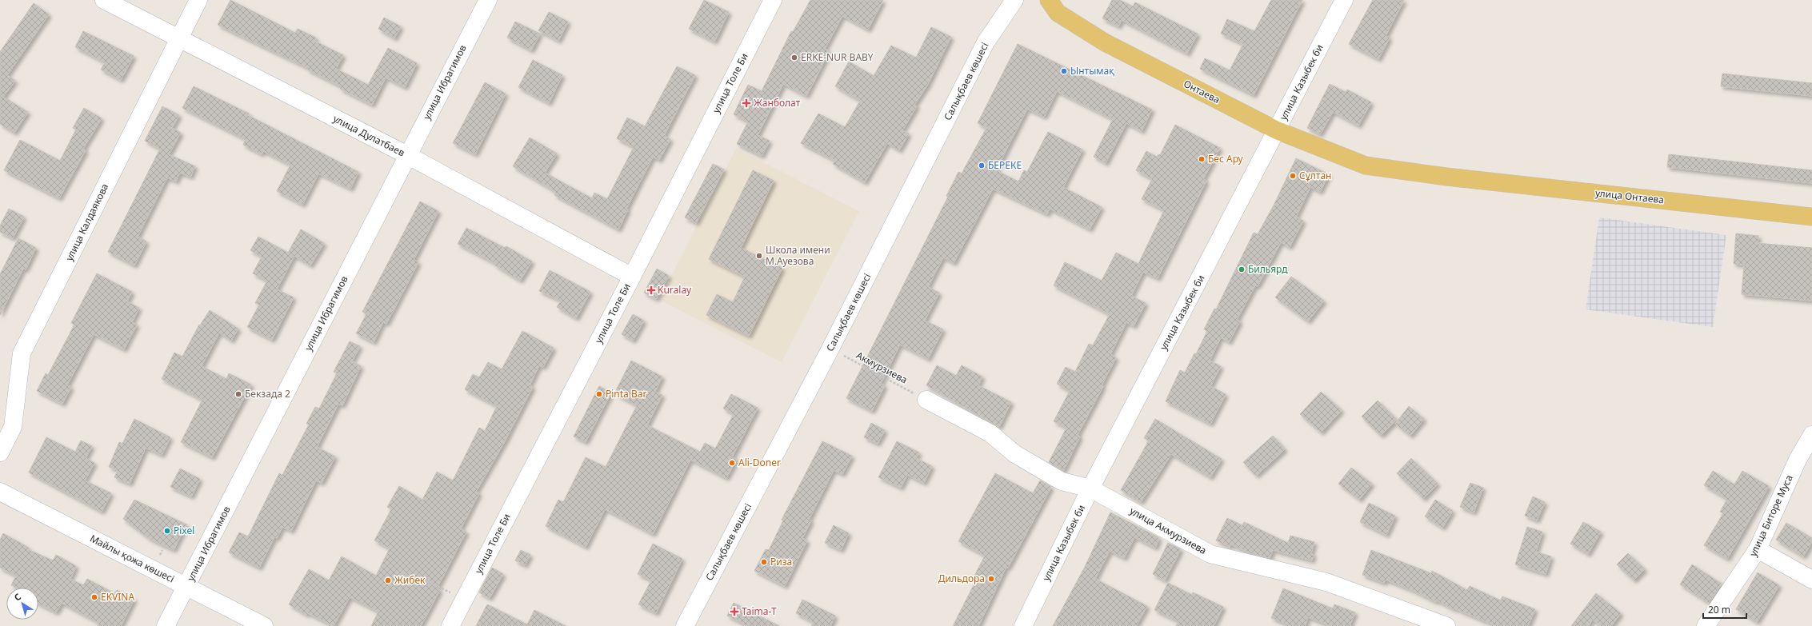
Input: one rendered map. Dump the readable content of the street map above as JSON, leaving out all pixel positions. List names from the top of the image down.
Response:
{
  "streets": {
    "main road": ["Онтаева", "улица Онтаева"],
    "street": [
      "Салықбаев көшесі",
      "улица Ибрагимов",
      "улица Казыбек би",
      "улица Толе Би",
      "улица Дулатбаев",
      "улица Калдаякова",
      "улица Биторе Муса",
      "улица Акмурзиева",
      "Майлы қожа көшесі"
    ],
    "path": ["Акмурзиева"]
  },
  "crossings": [
    ["Салықбаев көшесі", "Акмурзиева"],
    ["улица Ибрагимов", "улица Дулатбаев"],
    ["улица Ибрагимов", "Майлы қожа көшесі"],
    ["улица Казыбек би", "Онтаева"],
    ["улица Казыбек би", "улица Акмурзиева"],
    ["улица Толе Би", "улица Дулатбаев"],
    ["Онтаева", "улица Онтаева"],
    ["улица Дулатбаев", "улица Калдаякова"],
    ["Акмурзиева", "улица Акмурзиева"]
  ],
  "places": {
    "other": [
      "ERKE-NUR BABY",
      "Ынтымақ",
      "Бес Ару",
      "БЕРЕКЕ",
      "Сұлтан",
      "Школа имени М.Ауезова",
      "Бильярд",
      "Бекзада 2",
      "Pinta Bar",
      "Ali-Doner",
      "Pixel",
      "Риза",
      "Дильдора",
      "Жибек",
      "EKVINA"
    ],
    "health": ["Жанболат", "Kuralay", "Taima-T"]
  },
  "scale_bar": "20 m",
  "north": "top left"
}
